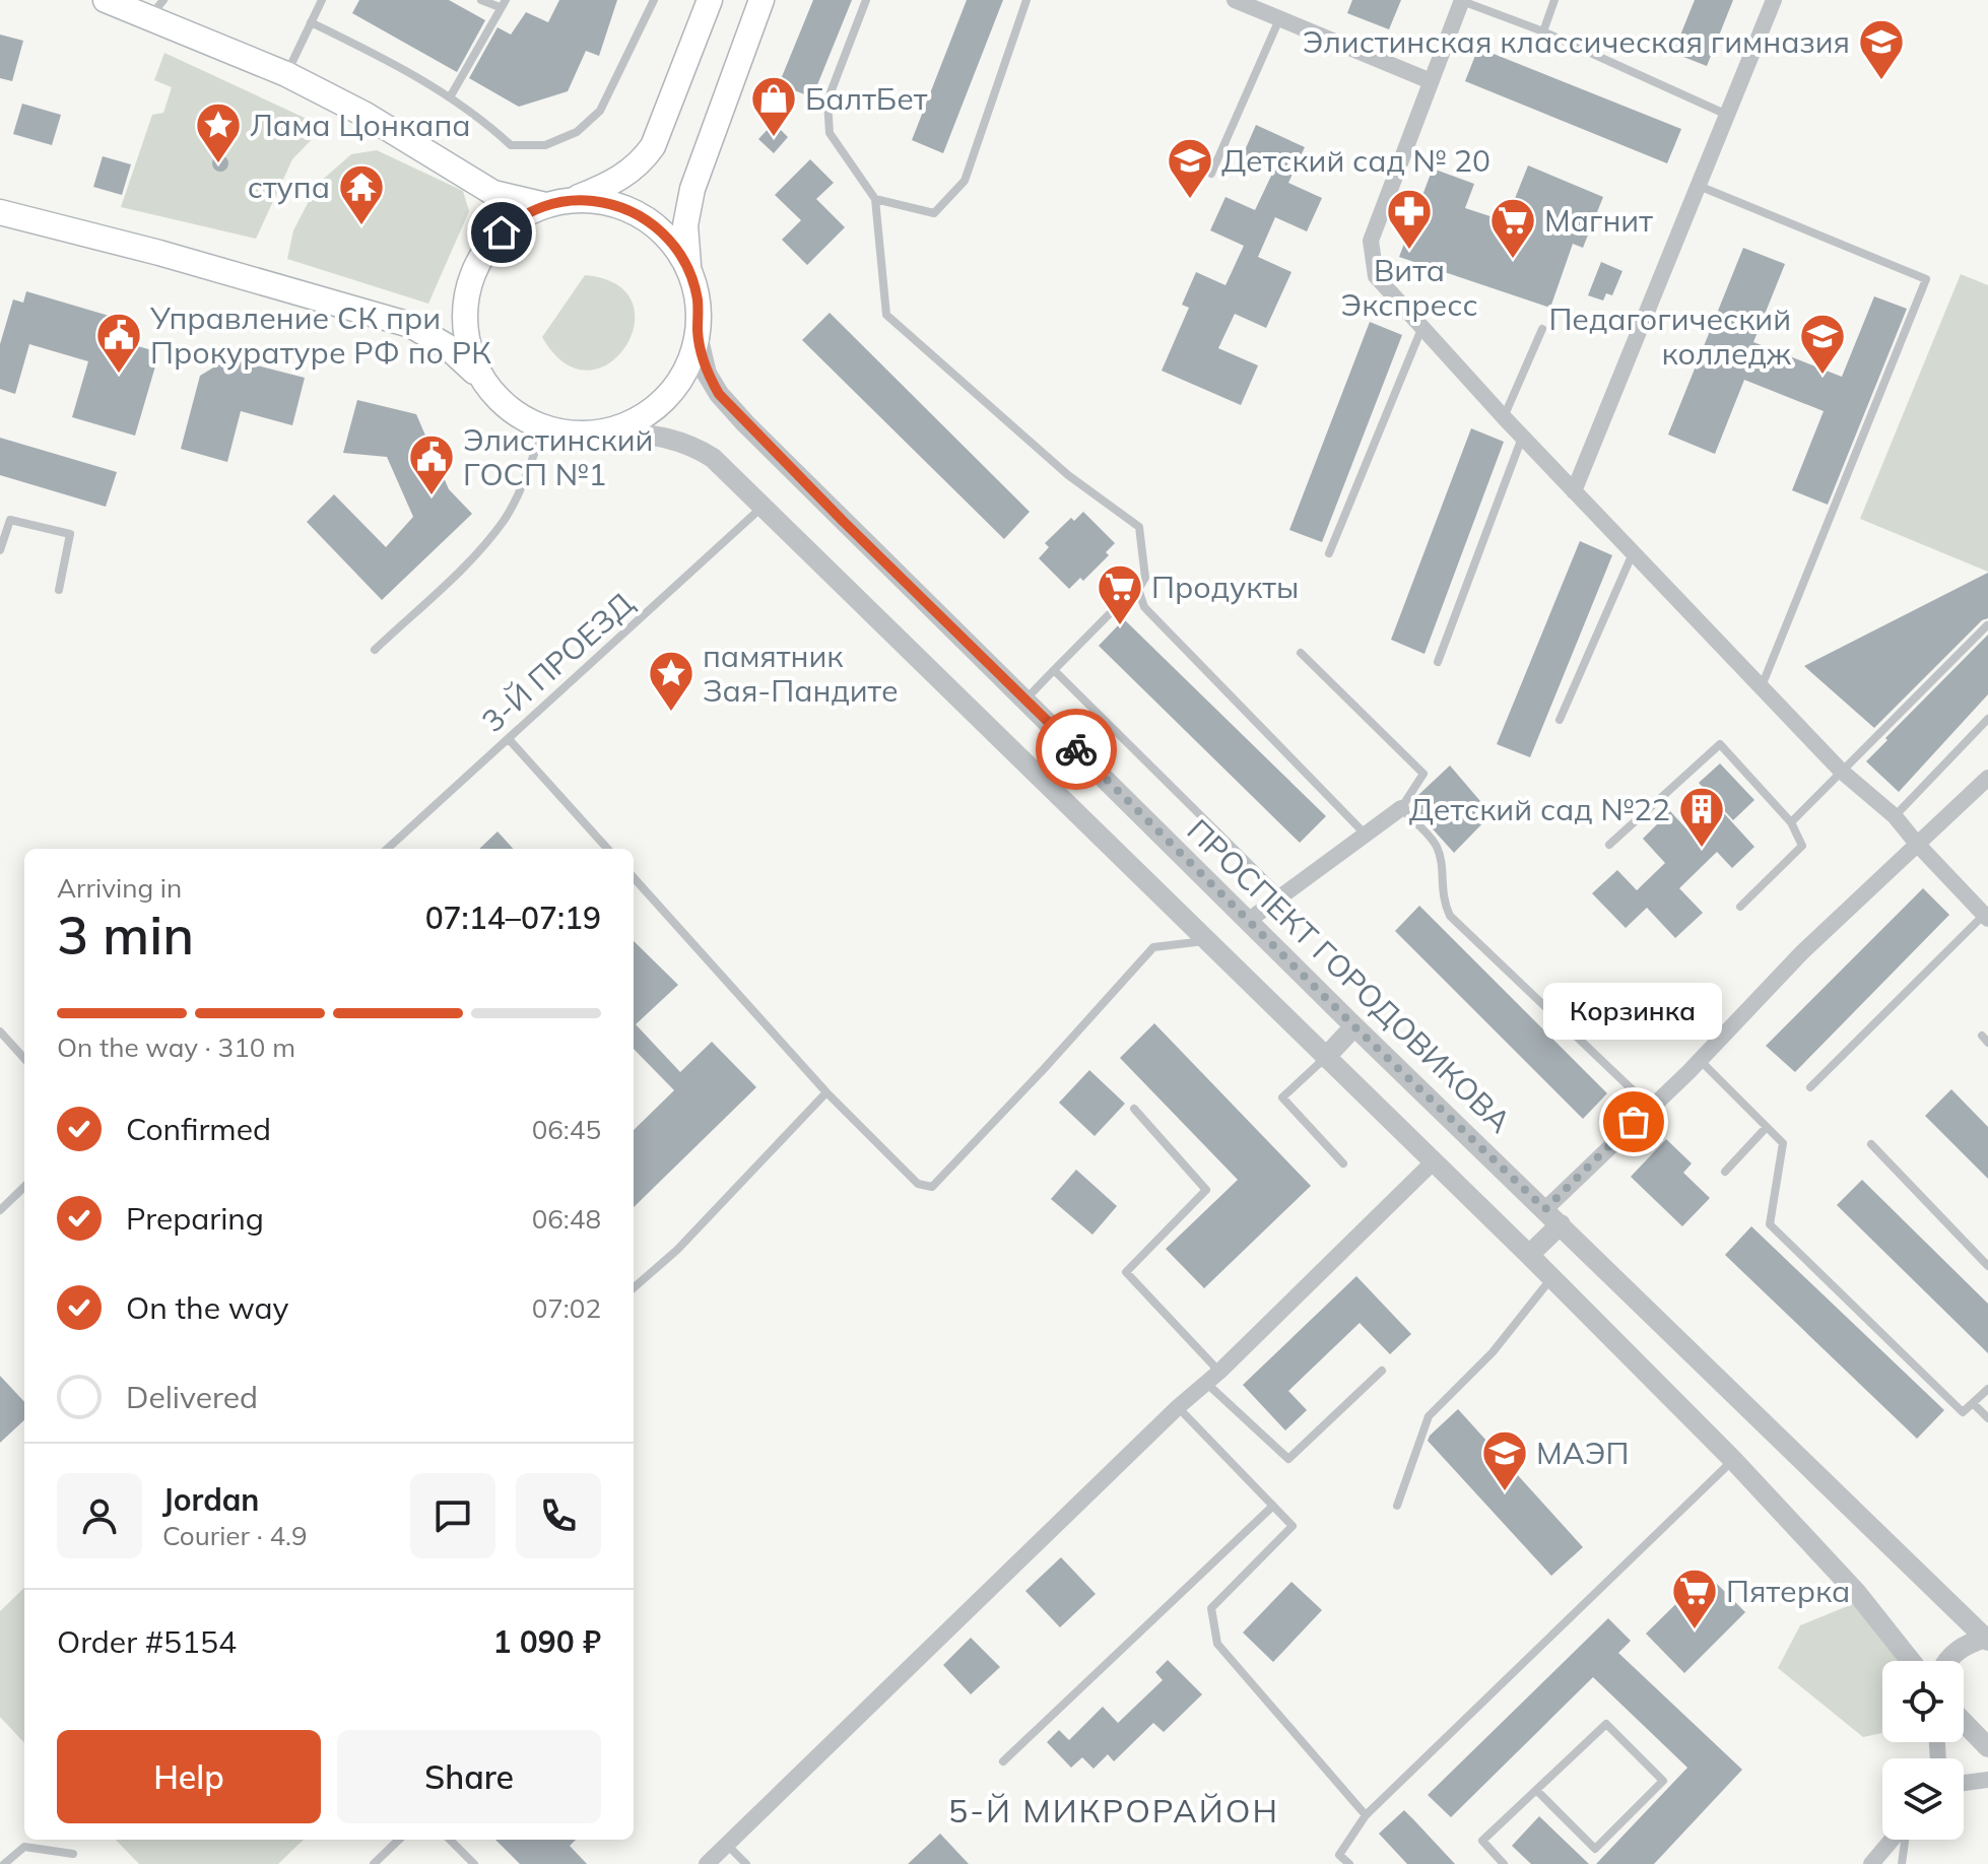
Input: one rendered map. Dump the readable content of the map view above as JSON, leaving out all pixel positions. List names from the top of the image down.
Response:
{
  "streets": {
    "street": ["ПРОСПЕКТ ГОРОДОВИКОВА"],
    "lane": ["3-Й ПРОЕЗД"]
  },
  "districts": ["5-Й МИКРОРАЙОН"],
  "places": {
    "school or university": [
      "Элистинская классическая гимназия",
      "Детский сад № 20",
      "Педагогический колледж",
      "МАЭП"
    ],
    "shop": ["БалтБет"],
    "place": ["Лама Цонкапа", "памятник Зая-Пандите"],
    "temple": ["ступа"],
    "pharmacy": ["Вита Экспресс"],
    "supermarket": ["Магнит", "Продукты", "Пятерка"],
    "public building": ["Управление СК при Прокуратуре РФ по РК", "Элистинский ГОСП №1"],
    "building": ["Детский сад №22"],
    "other": ["Корзинка"]
  },
  "page": {
    "heading": ["3 min", "Arriving in", "07:14–07:19"],
    "panel": [
      "Jordan",
      "Courier · 4.9",
      "Order #5154",
      "1 090 ₽"
    ],
    "bubble": "Корзинка",
    "bar": "On the way · 310 m",
    "list": [
      ["Confirmed", "06:45"],
      ["Preparing", "06:48"],
      ["On the way", "07:02"],
      "Delivered"
    ],
    "buttons": ["Help", "Share"]
  }
}
